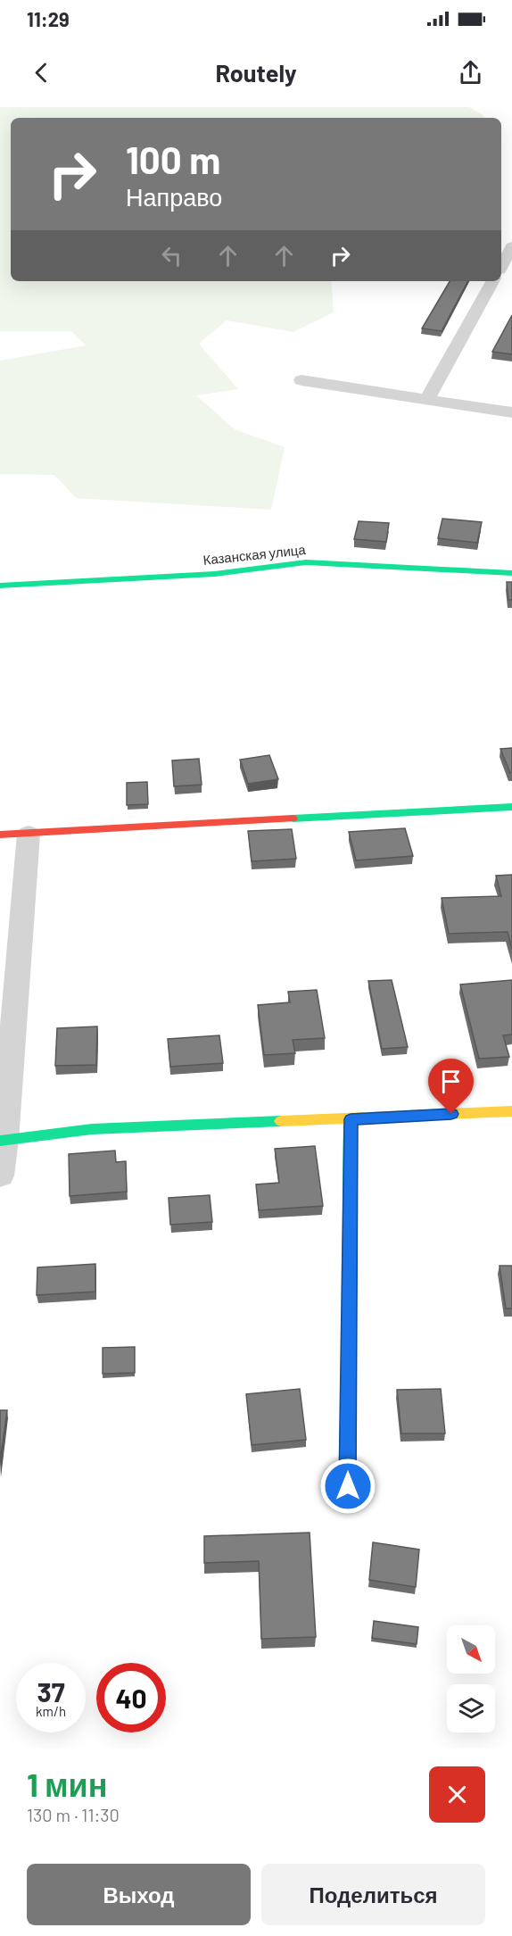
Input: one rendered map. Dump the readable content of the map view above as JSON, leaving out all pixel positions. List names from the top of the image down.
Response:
{
  "streets": {
    "street": ["Казанская улица"]
  },
  "north": "bottom right",
  "page": {
    "status": "11:29",
    "header": "Routely",
    "turn": ["100 m", "Направо"],
    "speed": "37 km/h",
    "limit": "40",
    "heading": ["1 мин", "130 m · 11:30"],
    "buttons": ["Выход", "Поделиться"]
  }
}
